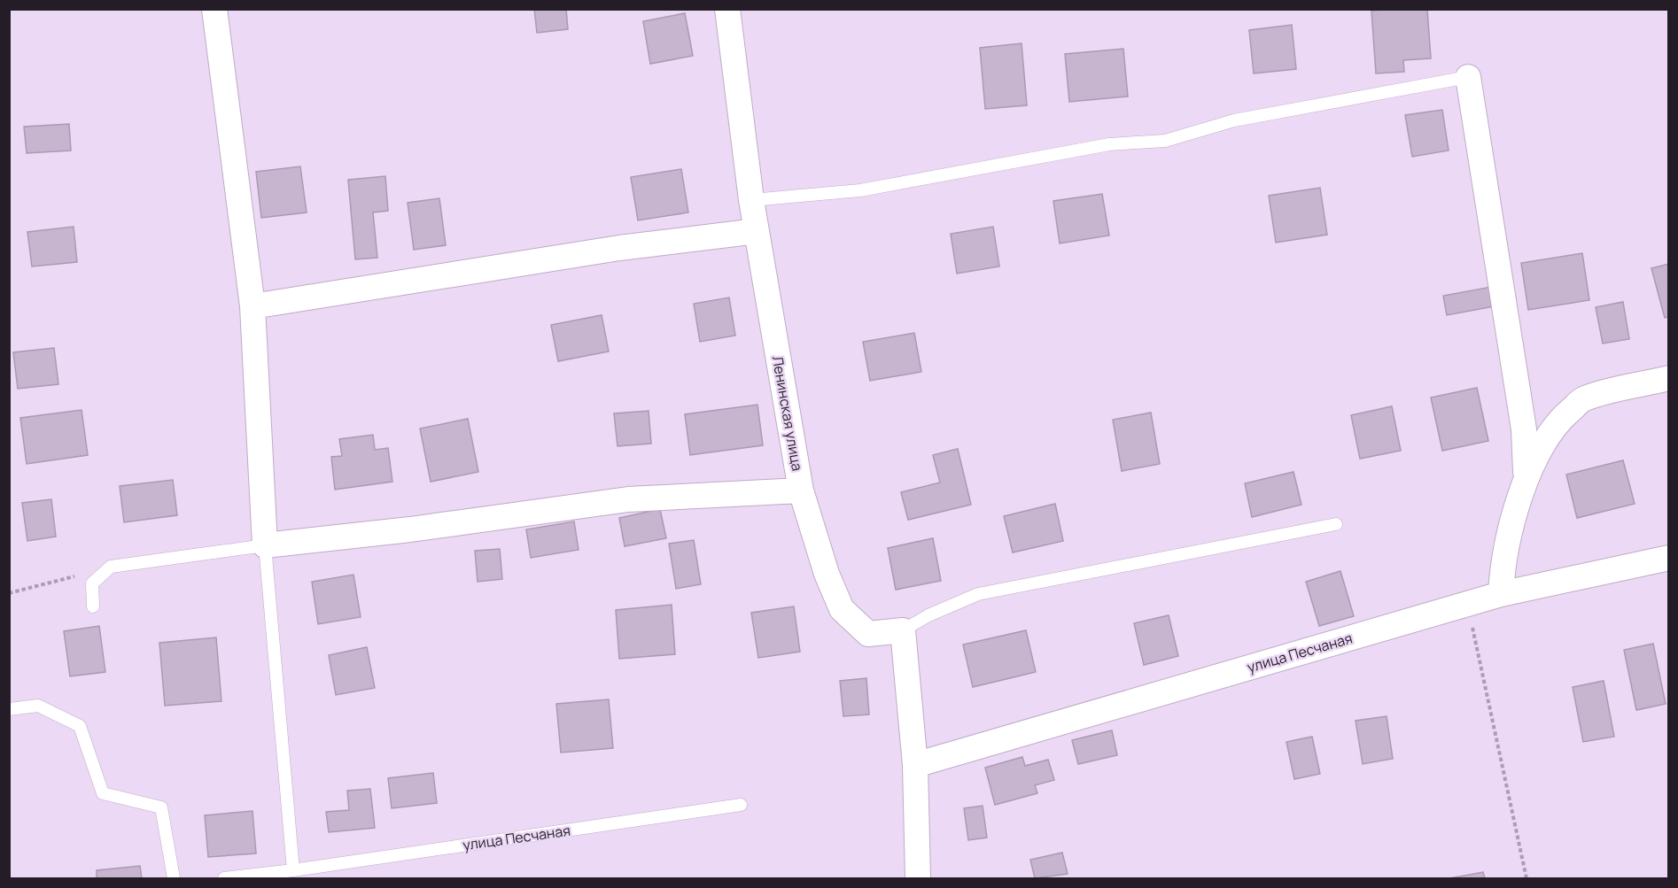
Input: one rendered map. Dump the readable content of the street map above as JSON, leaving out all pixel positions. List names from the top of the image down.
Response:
{
  "streets": {
    "street": ["Ленинская улица", "улица Песчаная"]
  }
}
